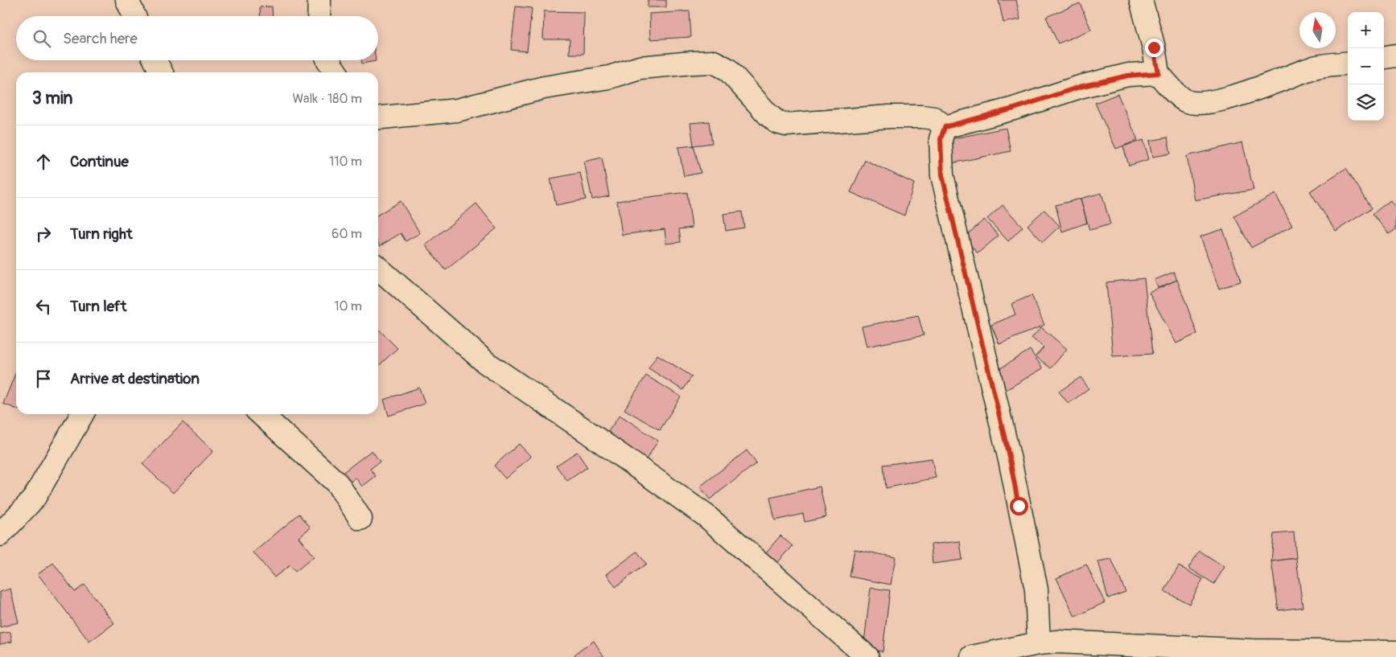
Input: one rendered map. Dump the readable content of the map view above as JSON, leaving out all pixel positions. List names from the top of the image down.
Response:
{
  "north": "top",
  "page": {
    "map_buttons": ["+", "−"],
    "search": "Search here",
    "heading": ["3 min", "Walk · 180 m"],
    "list": [
      ["Continue", "110 m"],
      ["Turn right", "60 m"],
      ["Turn left", "10 m"],
      "Arrive at destination"
    ]
  }
}
